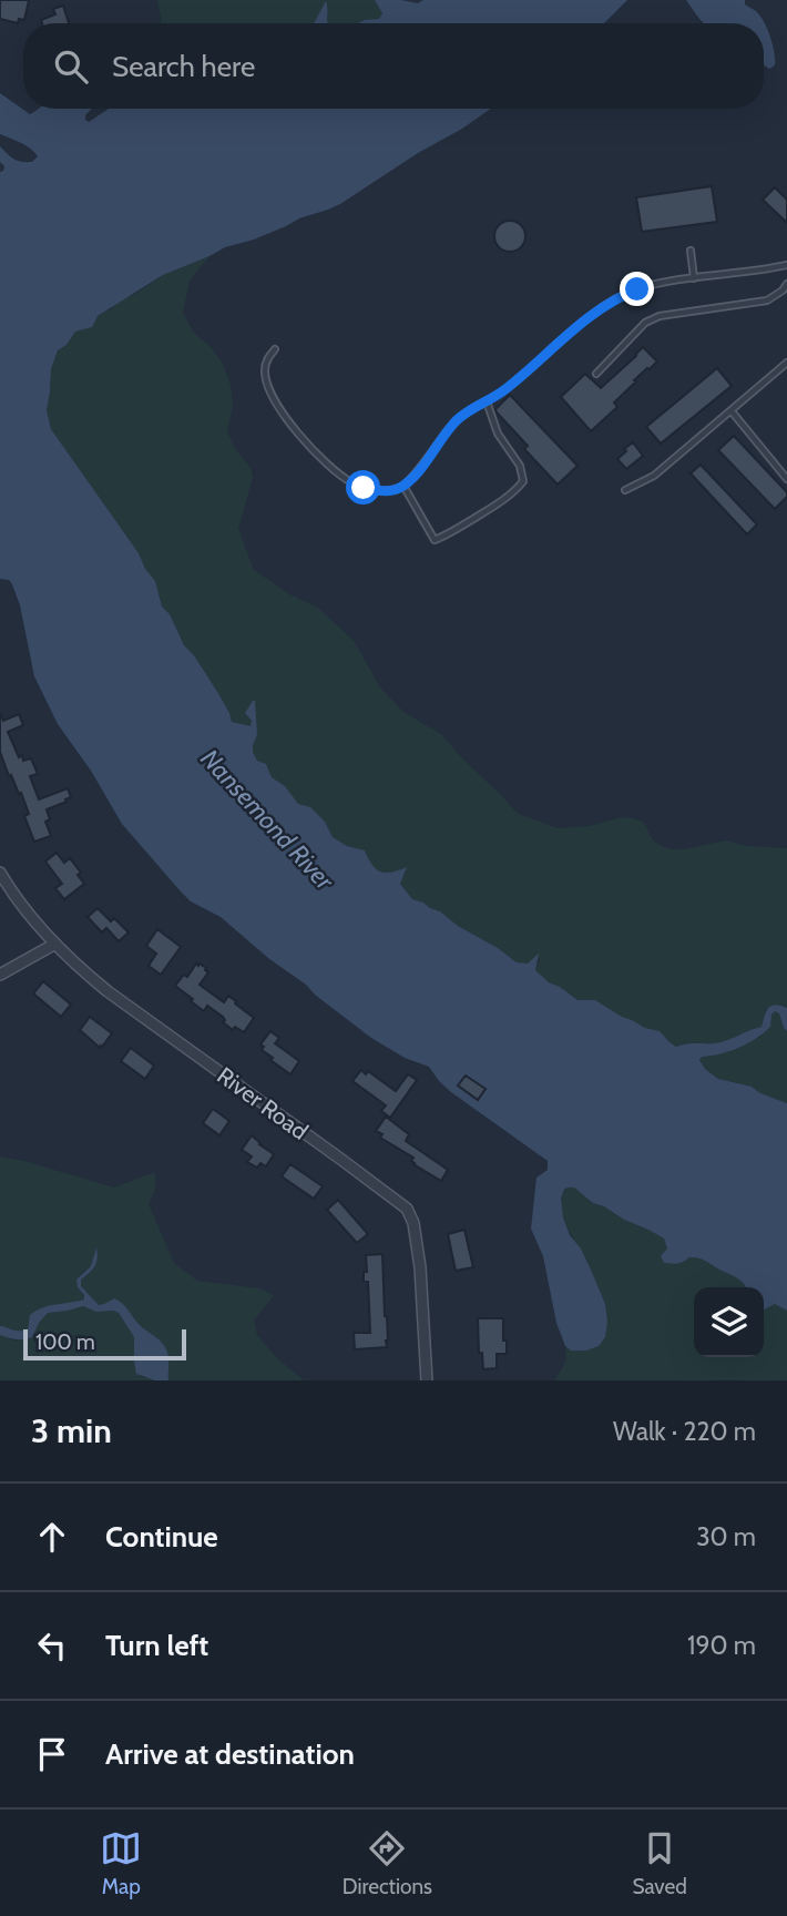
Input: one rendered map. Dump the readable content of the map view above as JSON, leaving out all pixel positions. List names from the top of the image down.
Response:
{
  "streets": {
    "street": ["River Road"]
  },
  "water": ["Nansemond River"],
  "scale_bar": "100 m",
  "page": {
    "search": "Search here",
    "scale": "100 m",
    "heading": ["3 min", "Walk · 220 m"],
    "list": [
      ["Continue", "30 m"],
      ["Turn left", "190 m"],
      "Arrive at destination"
    ],
    "nav": ["Map", "Directions", "Saved"]
  }
}
